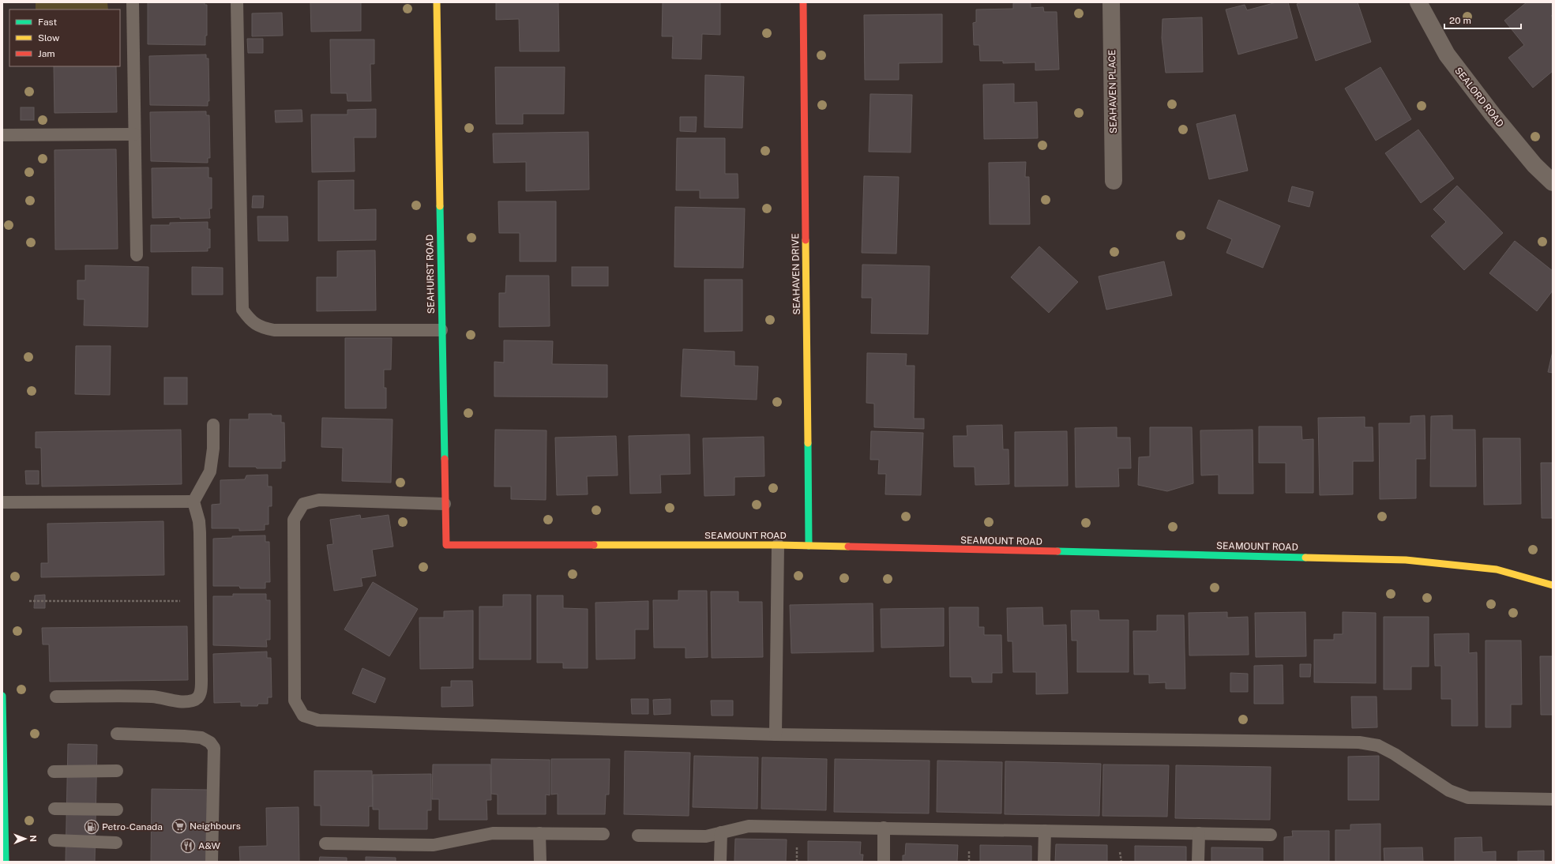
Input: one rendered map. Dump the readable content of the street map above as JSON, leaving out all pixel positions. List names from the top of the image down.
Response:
{
  "streets": {
    "street": [
      "SEAHAVEN PLACE",
      "SEALORD ROAD",
      "SEAHURST ROAD",
      "SEAHAVEN DRIVE",
      "SEAMOUNT ROAD"
    ]
  },
  "crossings": [
    ["SEAHURST ROAD", "SEAMOUNT ROAD"],
    ["SEAHAVEN DRIVE", "SEAMOUNT ROAD"]
  ],
  "places": {
    "supermarket": ["Neighbours"],
    "fuel station": ["Petro-Canada"],
    "restaurant": ["A&W"]
  },
  "legend": ["Fast", "Slow", "Jam"],
  "scale_bar": "20 m",
  "north": "right"
}
